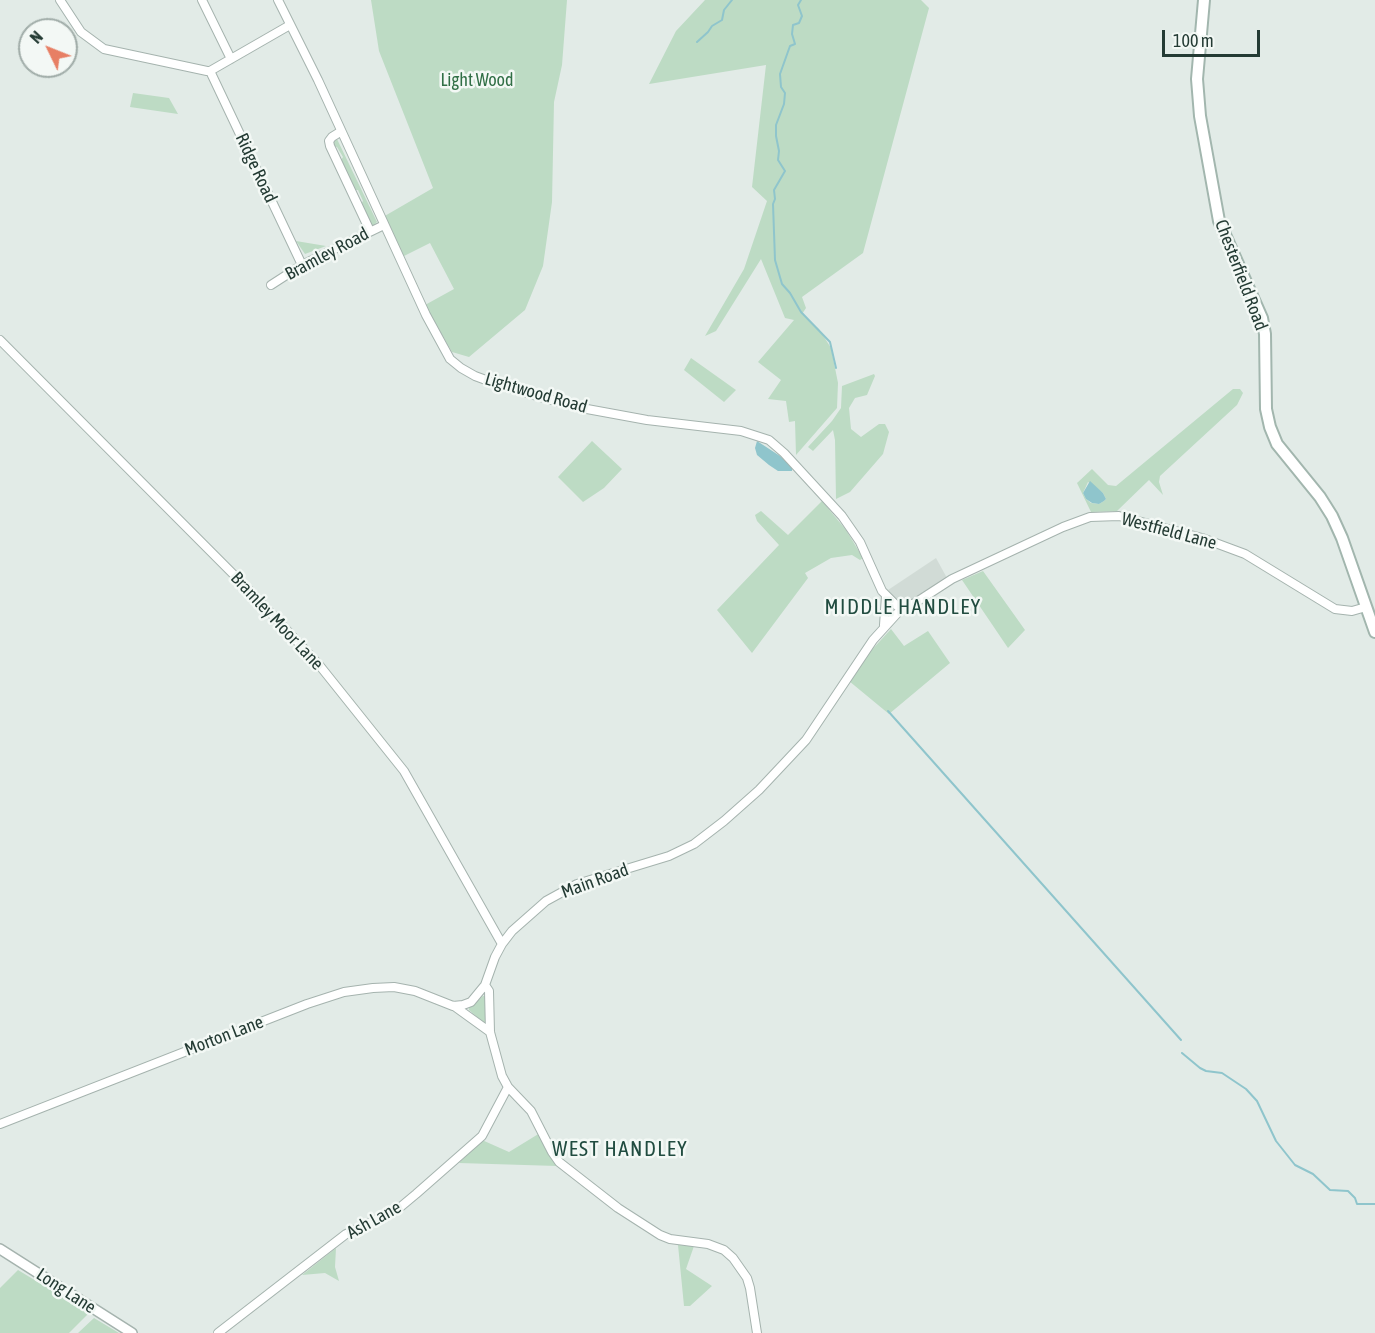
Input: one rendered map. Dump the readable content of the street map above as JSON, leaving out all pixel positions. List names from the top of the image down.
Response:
{
  "streets": {
    "main road": ["Chesterfield Road"],
    "street": [
      "Ridge Road",
      "Bramley Road",
      "Lightwood Road",
      "Westfield Lane",
      "Bramley Moor Lane",
      "Main Road",
      "Morton Lane",
      "Ash Lane",
      "Long Lane"
    ]
  },
  "crossings": [
    ["Ridge Road", "Bramley Road"],
    ["Bramley Road", "Lightwood Road"],
    ["Chesterfield Road", "Westfield Lane"],
    ["Westfield Lane", "Main Road"],
    ["Bramley Moor Lane", "Main Road"],
    ["Main Road", "Morton Lane"],
    ["Main Road", "Ash Lane"]
  ],
  "districts": ["MIDDLE HANDLEY", "WEST HANDLEY"],
  "parks": ["Light Wood"],
  "scale_bar": "100 m",
  "north": "top left"
}
